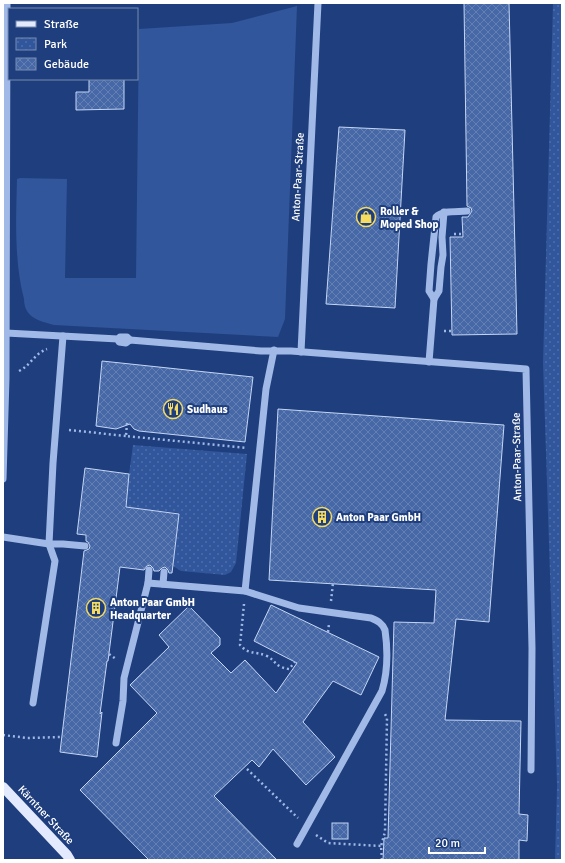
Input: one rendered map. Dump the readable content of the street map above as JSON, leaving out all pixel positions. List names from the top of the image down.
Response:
{
  "streets": {
    "main road": ["Kärntner Straße"],
    "street": ["Anton-Paar-Straße"]
  },
  "places": {
    "shop": ["Roller & Moped Shop"],
    "restaurant": ["Sudhaus"],
    "building": ["Anton Paar GmbH", "Anton Paar GmbH Headquarter"]
  },
  "legend": ["Straße", "Park", "Gebäude"],
  "scale_bar": "20 m"
}
